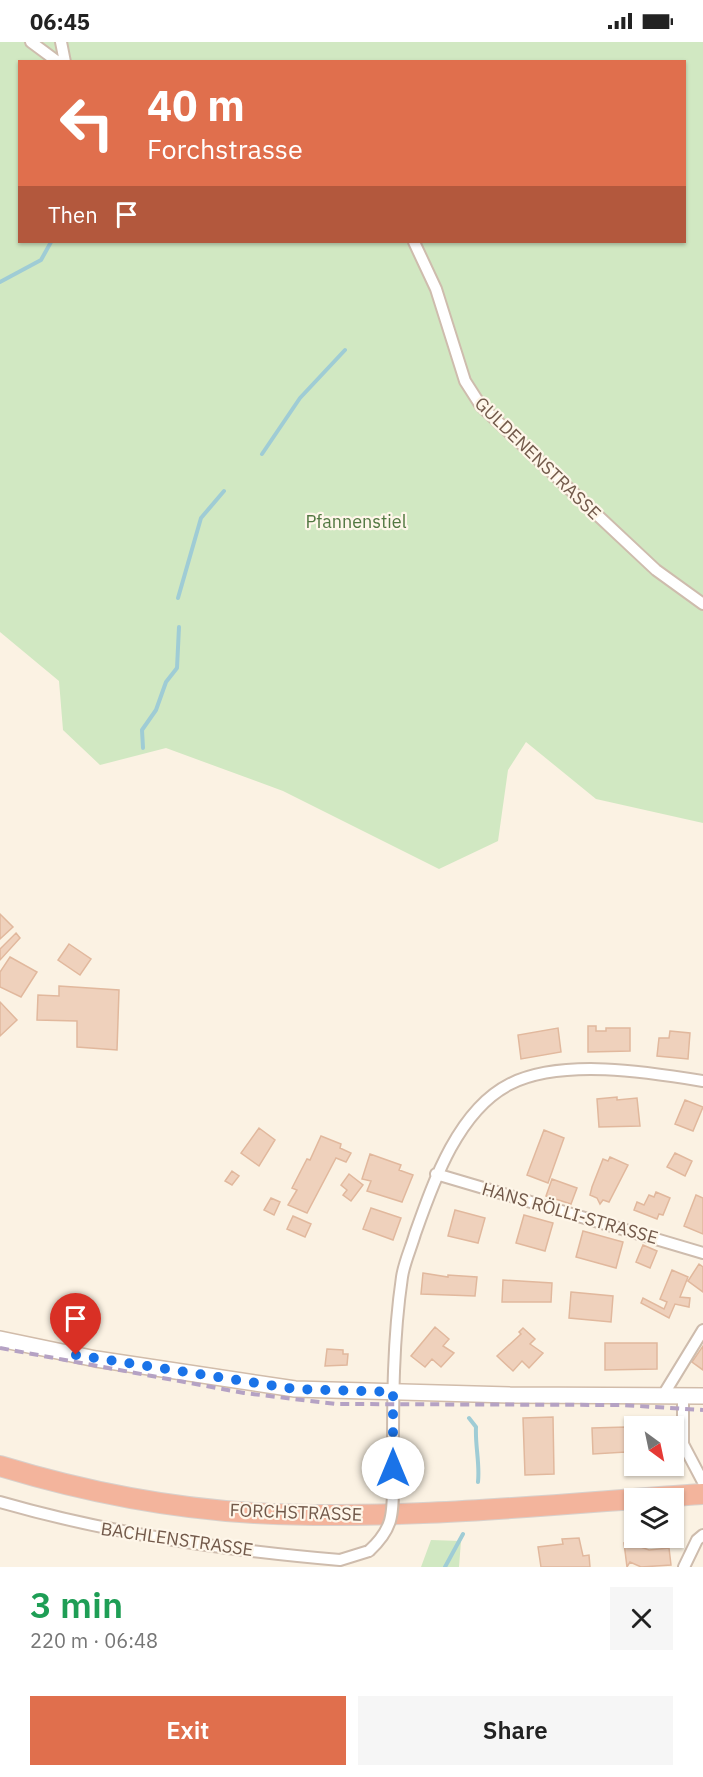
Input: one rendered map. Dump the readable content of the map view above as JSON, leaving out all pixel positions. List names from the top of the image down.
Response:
{
  "streets": {
    "highway": ["FORCHSTRASSE"],
    "street": ["GULDENENSTRASSE", "HANS RÖLLI-STRASSE", "BACHLENSTRASSE"]
  },
  "crossings": [
    ["HANS RÖLLI-STRASSE", "BACHLENSTRASSE"]
  ],
  "parks": ["Pfannenstiel"],
  "north": "bottom right",
  "page": {
    "status": "06:45",
    "turn": ["40 m", "Forchstrasse"],
    "then": "Then",
    "heading": ["3 min", "220 m · 06:48"],
    "buttons": ["Exit", "Share"]
  }
}
